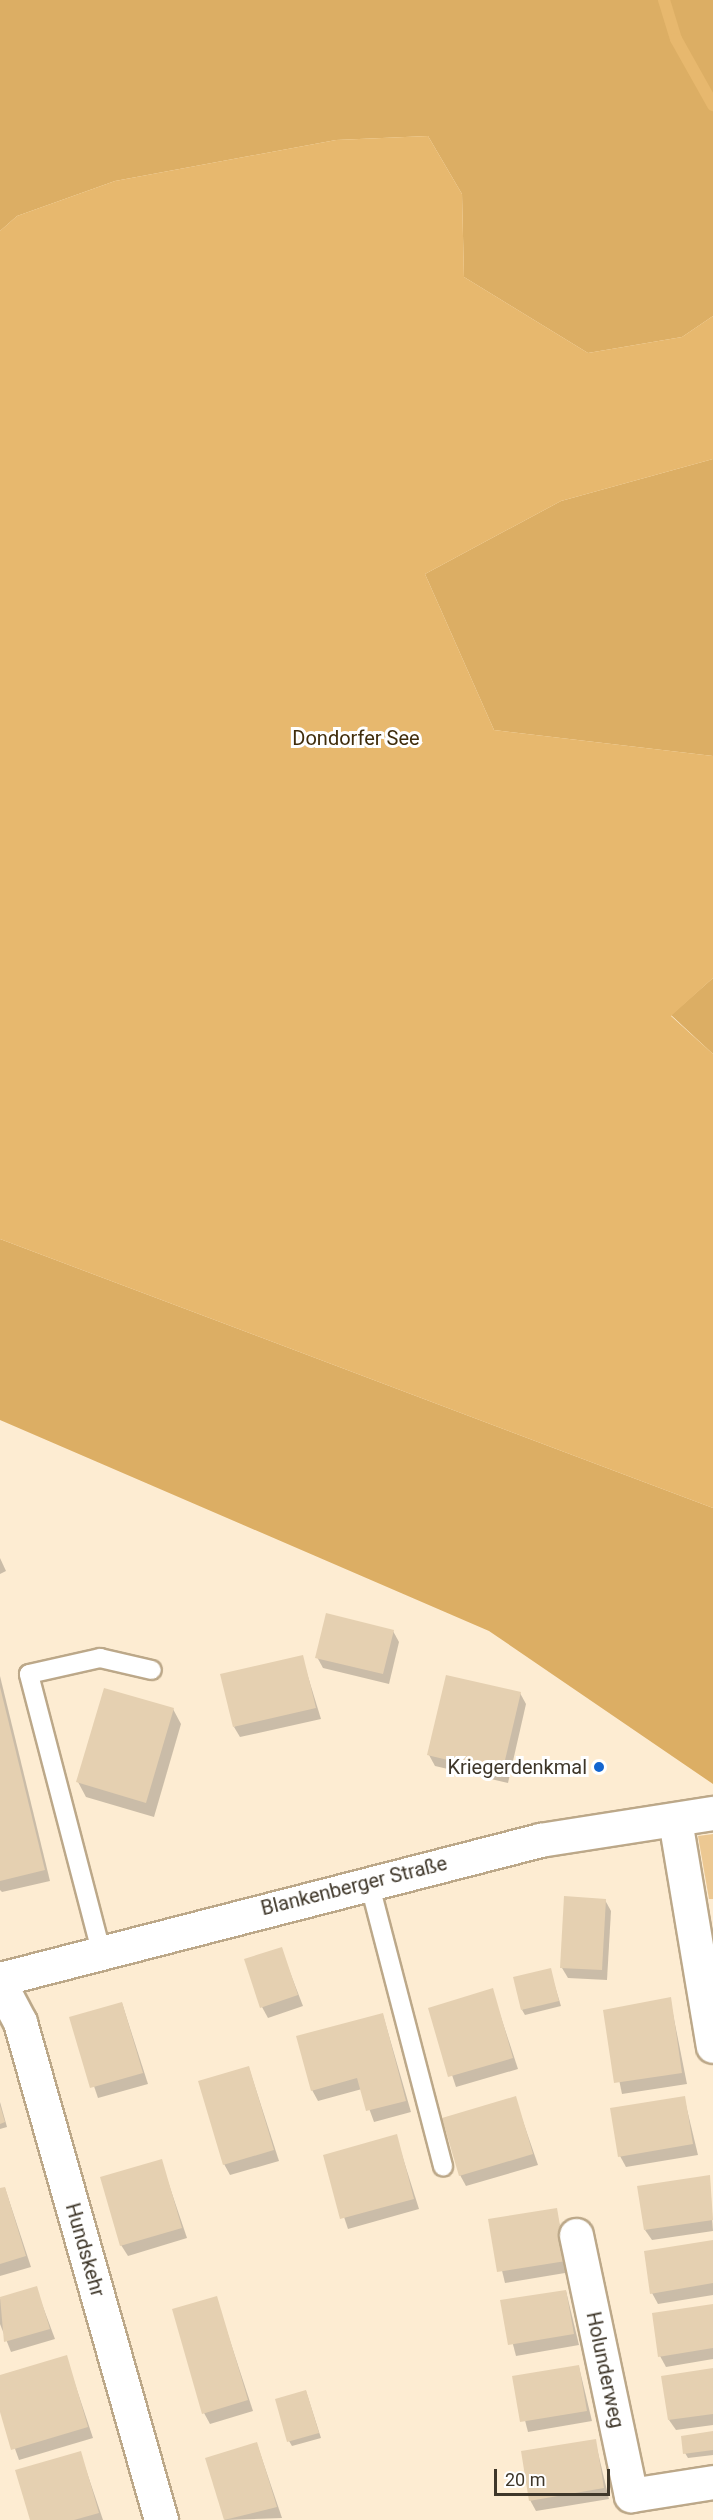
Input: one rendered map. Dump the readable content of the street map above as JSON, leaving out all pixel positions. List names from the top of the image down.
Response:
{
  "streets": {
    "street": ["Blankenberger Straße", "Hundskehr", "Holunderweg"]
  },
  "parks": ["Dondorfer See"],
  "places": ["Kriegerdenkmal"],
  "scale_bar": "20 m"
}
